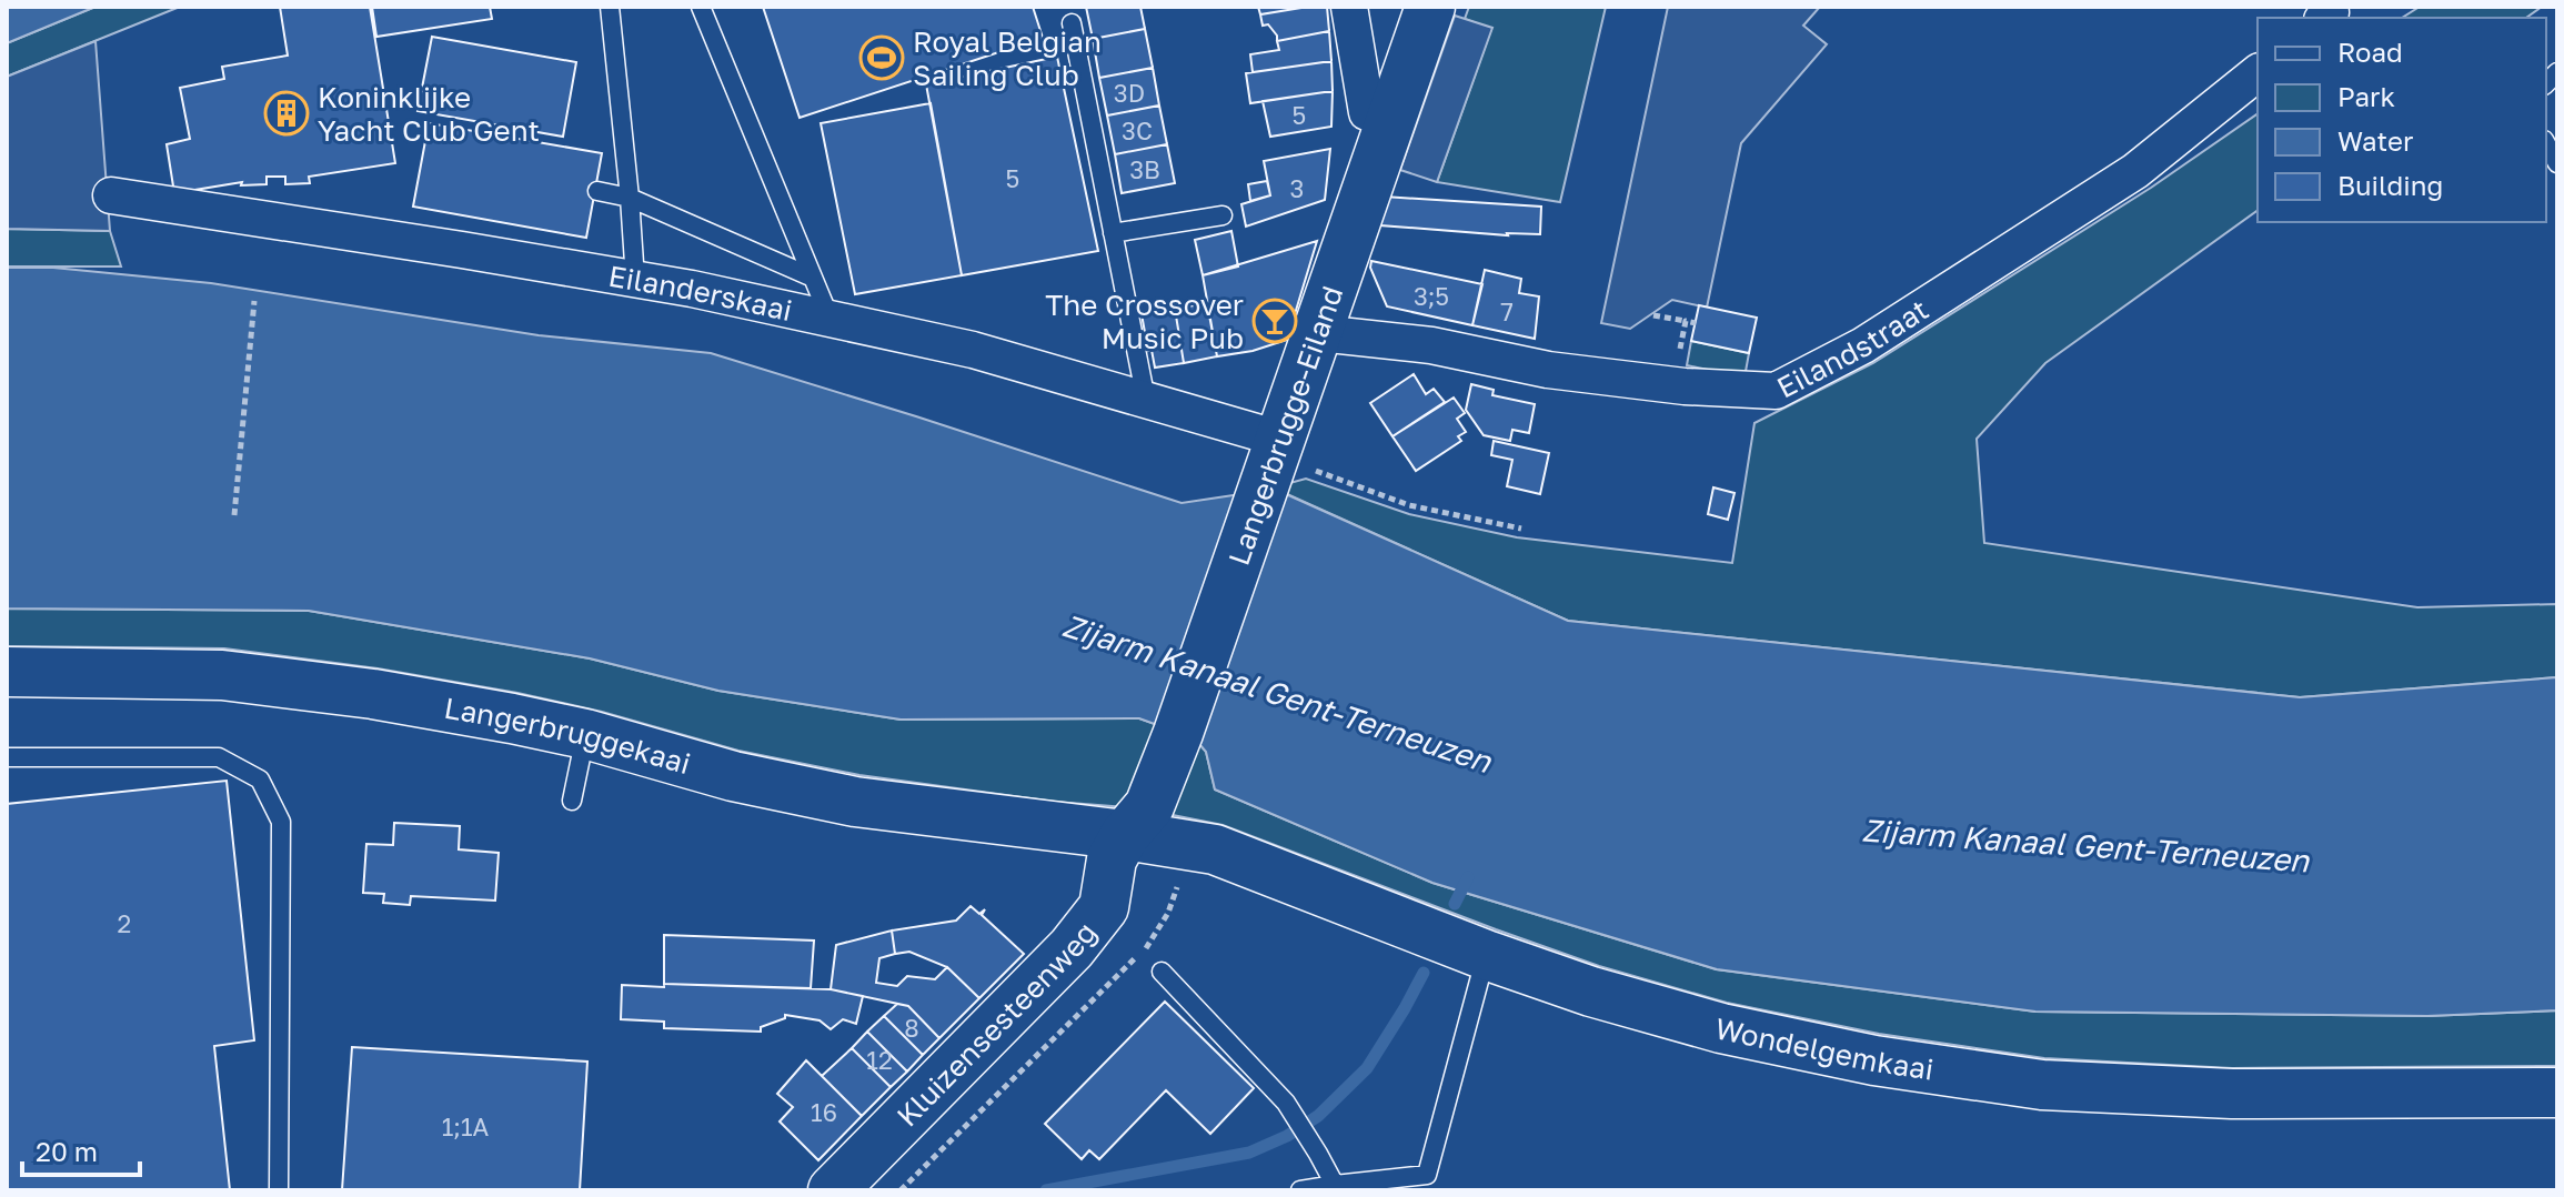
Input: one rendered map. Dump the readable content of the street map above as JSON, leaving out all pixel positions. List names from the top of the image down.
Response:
{
  "streets": {
    "main road": [
      "Langerbrugge-Eiland",
      "Langerbruggekaai",
      "Kluizensesteenweg",
      "Wondelgemkaai"
    ],
    "street": ["Eilanderskaai", "Eilandstraat"]
  },
  "crossings": [
    ["Eilanderskaai", "Langerbrugge-Eiland"],
    ["Eilandstraat", "Langerbrugge-Eiland"],
    ["Langerbrugge-Eiland", "Langerbruggekaai"],
    ["Langerbrugge-Eiland", "Kluizensesteenweg"],
    ["Langerbrugge-Eiland", "Wondelgemkaai"],
    ["Langerbruggekaai", "Kluizensesteenweg"],
    ["Langerbruggekaai", "Wondelgemkaai"],
    ["Kluizensesteenweg", "Wondelgemkaai"]
  ],
  "water": ["Zijarm Kanaal Gent-Terneuzen"],
  "places": {
    "sports": ["Royal Belgian Sailing Club"],
    "building": ["Koninklijke Yacht Club Gent"],
    "bar": ["The Crossover Music Pub"]
  },
  "house_numbers": [
    "3D",
    "5",
    "3C",
    "3B",
    "5",
    "3",
    "3;5",
    "7",
    "2",
    "8",
    "12",
    "16",
    "1;1A"
  ],
  "legend": [
    "Road",
    "Park",
    "Water",
    "Building"
  ],
  "scale_bar": "20 m"
}
